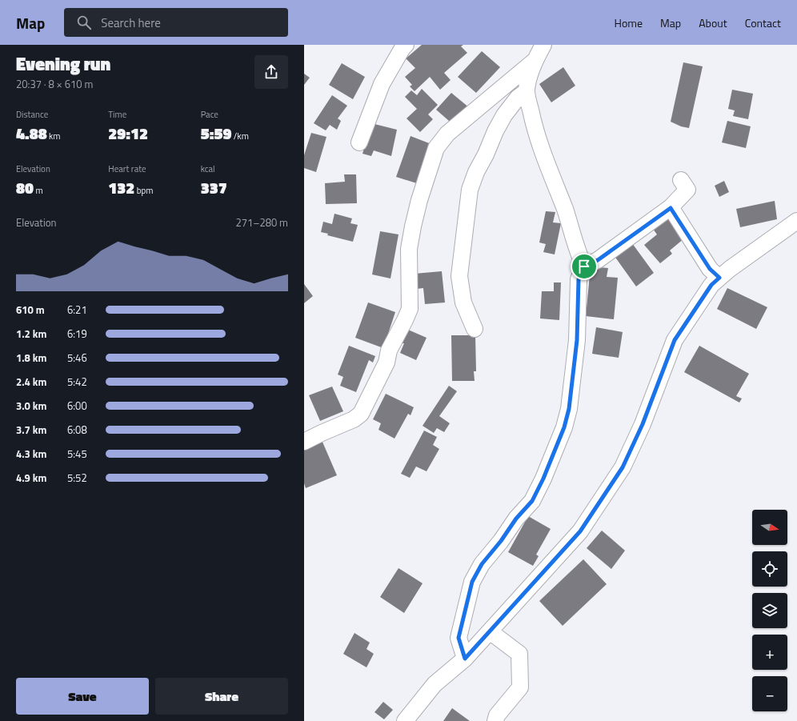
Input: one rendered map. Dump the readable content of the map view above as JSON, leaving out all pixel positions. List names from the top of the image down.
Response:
{
  "north": "right",
  "page": {
    "header": "Map",
    "search": "Search here",
    "nav": [
      "Home",
      "Map",
      "About",
      "Contact"
    ],
    "heading": ["Evening run", "20:37 · 8 × 610 m"],
    "stats": [
      ["Distance", "4.88 km"],
      ["Time", "29:12"],
      ["Pace", "5:59 /km"],
      ["Elevation", "80 m"],
      ["Heart rate", "132 bpm"],
      ["kcal", "337"]
    ],
    "chart": ["Elevation", "271–280 m"],
    "list": [
      {
        "name": "610 m",
        "note": "6:21"
      },
      {
        "name": "1.2 km",
        "note": "6:19"
      },
      {
        "name": "1.8 km",
        "note": "5:46"
      },
      {
        "name": "2.4 km",
        "note": "5:42"
      },
      {
        "name": "3.0 km",
        "note": "6:00"
      },
      {
        "name": "3.7 km",
        "note": "6:08"
      },
      {
        "name": "4.3 km",
        "note": "5:45"
      },
      {
        "name": "4.9 km",
        "note": "5:52"
      }
    ],
    "map_buttons": ["+", "−"],
    "buttons": ["Save", "Share"]
  }
}
